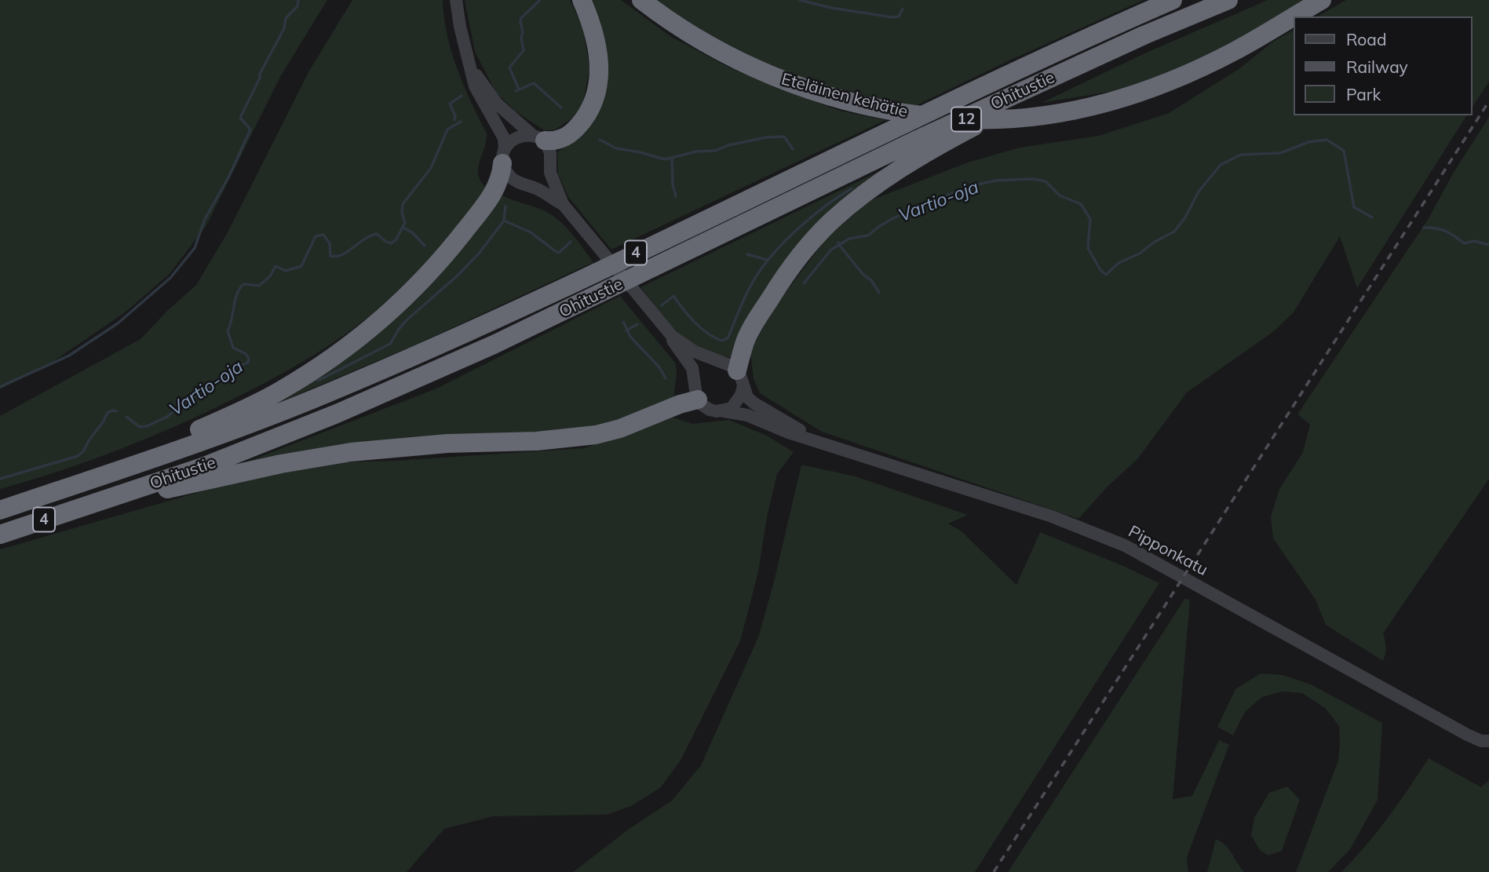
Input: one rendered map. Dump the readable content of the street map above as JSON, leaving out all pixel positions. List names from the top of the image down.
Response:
{
  "streets": {
    "highway": [
      "Ohitustie",
      "Eteläinen kehätie",
      "12",
      "4"
    ],
    "street": ["Pipponkatu"]
  },
  "water": ["Vartio-oja"],
  "legend": ["Road", "Railway", "Park"]
}
